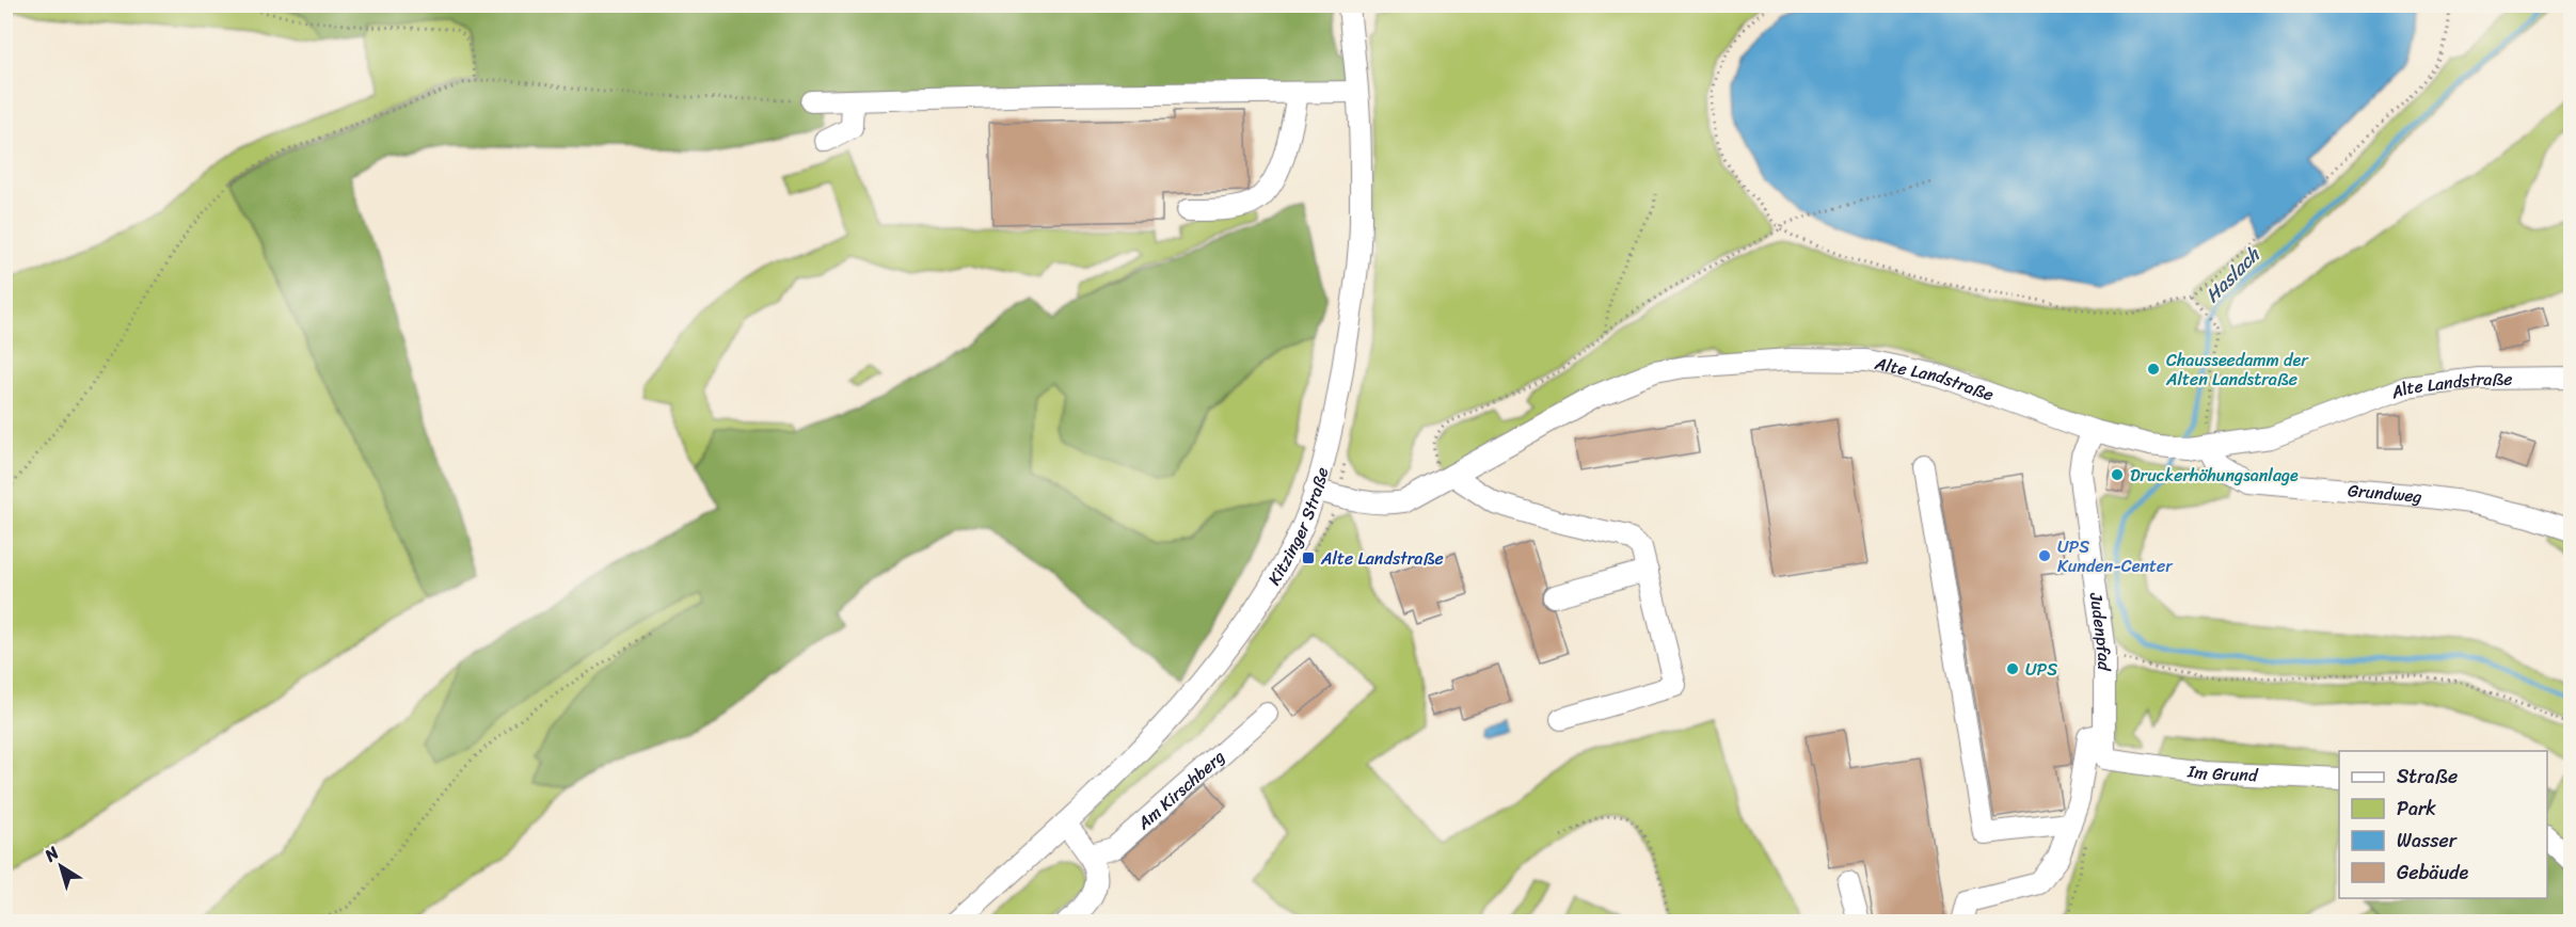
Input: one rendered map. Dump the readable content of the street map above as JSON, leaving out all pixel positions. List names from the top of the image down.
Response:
{
  "streets": {
    "street": [
      "Alte Landstraße",
      "Grundweg",
      "Kitzinger Straße",
      "Judenpfad",
      "Im Grund",
      "Am Kirschberg"
    ]
  },
  "crossings": [
    ["Alte Landstraße", "Grundweg"],
    ["Alte Landstraße", "Kitzinger Straße"],
    ["Alte Landstraße", "Judenpfad"],
    ["Judenpfad", "Im Grund"]
  ],
  "water": ["Haslach"],
  "places": {
    "other": [
      "Chausseedamm der Alten Landstraße",
      "Druckerhöhungsanlage",
      "UPS Kunden-Center",
      "UPS"
    ],
    "transit": ["Alte Landstraße"]
  },
  "legend": [
    "Straße",
    "Park",
    "Wasser",
    "Gebäude"
  ],
  "north": "top left"
}
